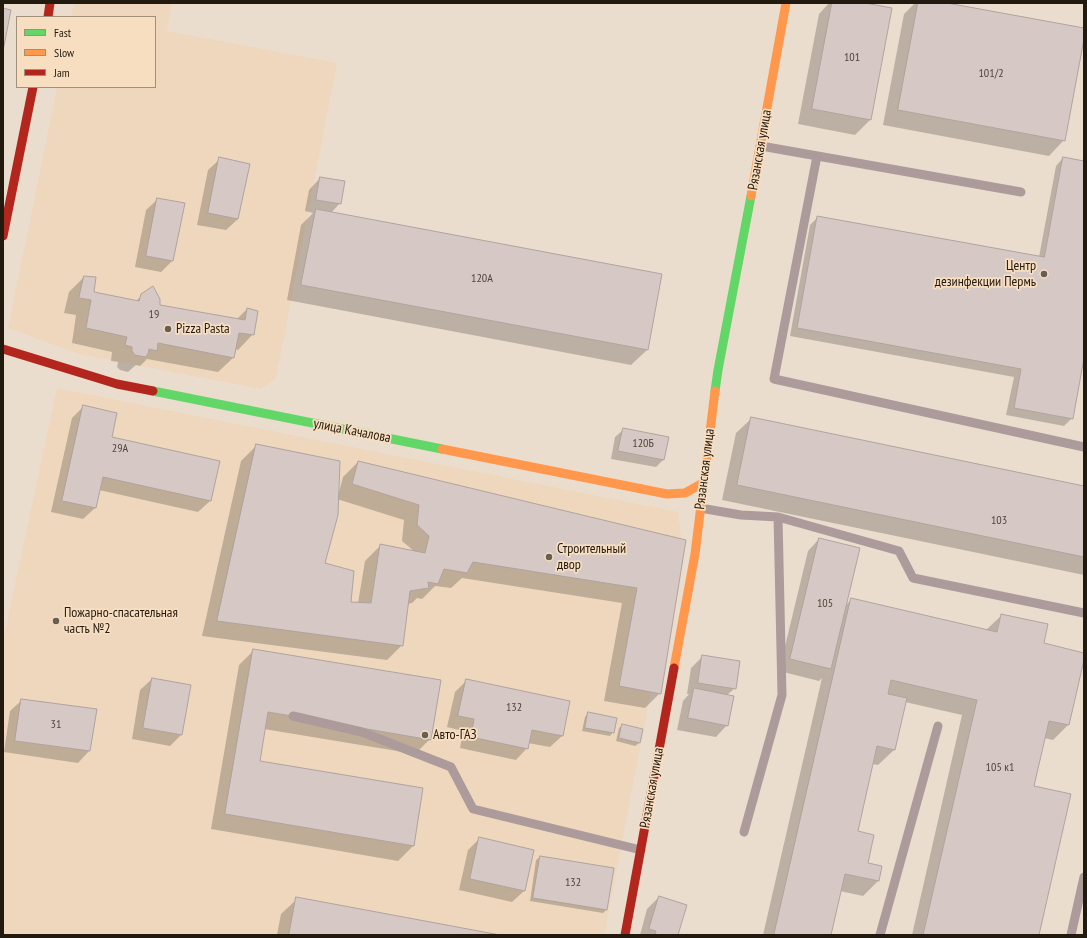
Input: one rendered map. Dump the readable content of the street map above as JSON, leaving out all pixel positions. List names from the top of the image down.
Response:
{
  "streets": {
    "main road": ["Рязанская улица", "улица Качалова"]
  },
  "crossings": [
    ["Рязанская улица", "улица Качалова"]
  ],
  "places": [
    "Центр дезинфекции Пермь",
    "Pizza Pasta",
    "Строительный двор",
    "Пожарно-спасательная часть №2",
    "Авто-ГАЗ"
  ],
  "house_numbers": [
    "101",
    "101/2",
    "120А",
    "19",
    "120Б",
    "29А",
    "103",
    "105",
    "132",
    "31",
    "105 к1",
    "132"
  ],
  "legend": ["Fast", "Slow", "Jam"]
}
